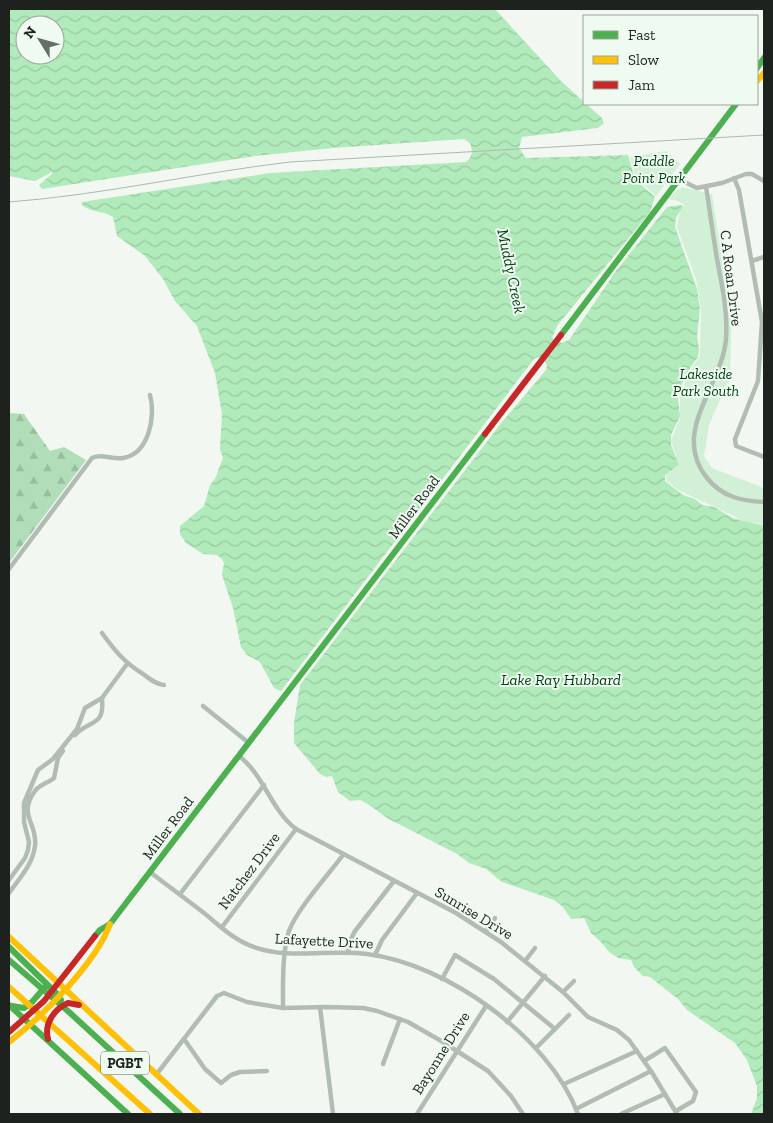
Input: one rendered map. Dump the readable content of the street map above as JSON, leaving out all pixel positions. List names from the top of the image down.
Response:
{
  "streets": {
    "main road": ["Miller Road", "PGBT"],
    "street": [
      "C A Roan Drive",
      "Natchez Drive",
      "Sunrise Drive",
      "Lafayette Drive",
      "Bayonne Drive"
    ]
  },
  "crossings": [
    ["Miller Road", "Sunrise Drive"],
    ["Miller Road", "Lafayette Drive"],
    ["Natchez Drive", "Sunrise Drive"],
    ["Natchez Drive", "Lafayette Drive"],
    ["Lafayette Drive", "Bayonne Drive"]
  ],
  "water": ["Muddy Creek", "Lake Ray Hubbard"],
  "parks": ["Paddle Point Park", "Lakeside Park South"],
  "legend": ["Fast", "Slow", "Jam"],
  "north": "top left"
}
